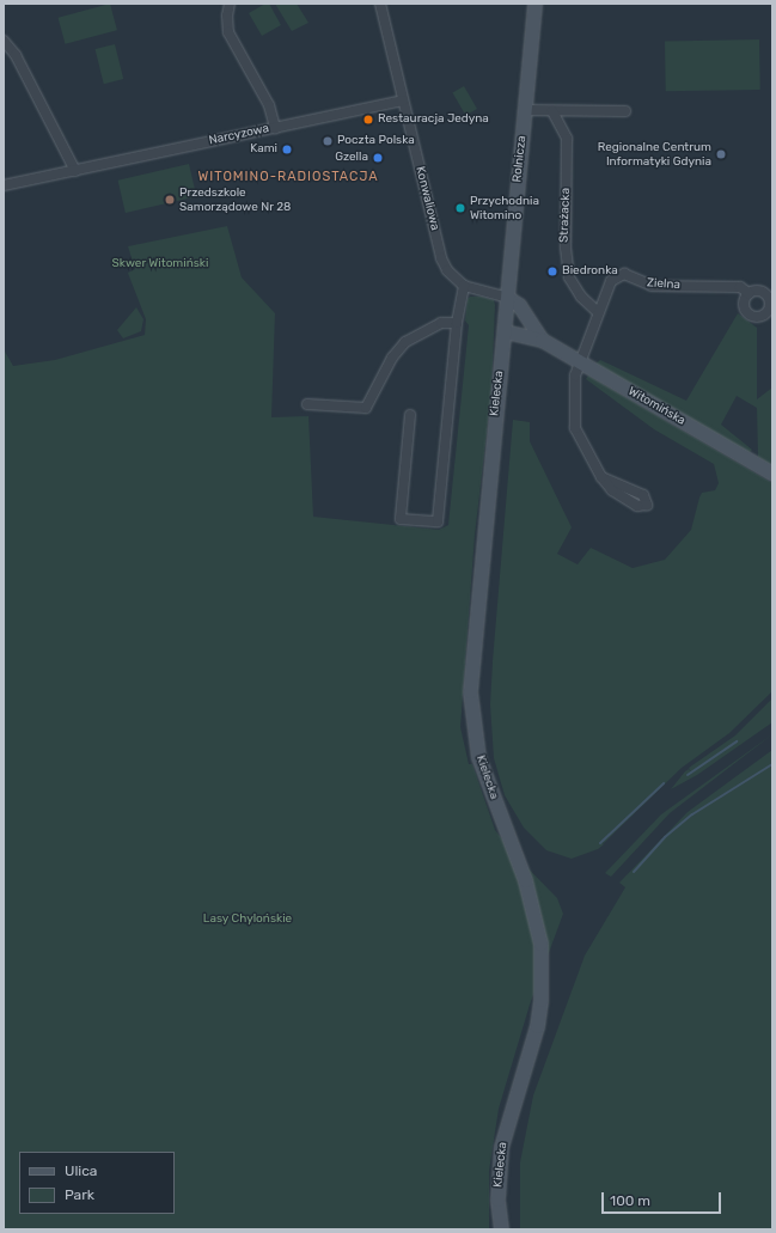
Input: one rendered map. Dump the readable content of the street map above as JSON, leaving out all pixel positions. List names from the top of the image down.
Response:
{
  "streets": {
    "main road": ["Rolnicza", "Kielecka", "Witomińska"],
    "street": [
      "Narcyzowa",
      "Konwaliowa",
      "Strażacka",
      "Zielna"
    ]
  },
  "crossings": [
    ["Narcyzowa", "Konwaliowa"],
    ["Rolnicza", "Konwaliowa"],
    ["Rolnicza", "Kielecka"],
    ["Rolnicza", "Witomińska"],
    ["Konwaliowa", "Witomińska"],
    ["Strażacka", "Zielna"],
    ["Zielna", "Witomińska"],
    ["Kielecka", "Witomińska"]
  ],
  "districts": ["WITOMINO-RADIOSTACJA"],
  "parks": ["Skwer Witomiński", "Lasy Chylońskie"],
  "places": [
    "Restauracja Jedyna",
    "Poczta Polska",
    "Kami",
    "Regionalne Centrum Informatyki Gdynia",
    "Gzella",
    "Przedszkole Samorządowe Nr 28",
    "Przychodnia Witomino",
    "Biedronka"
  ],
  "legend": ["Ulica", "Park"],
  "scale_bar": "100 m"
}
